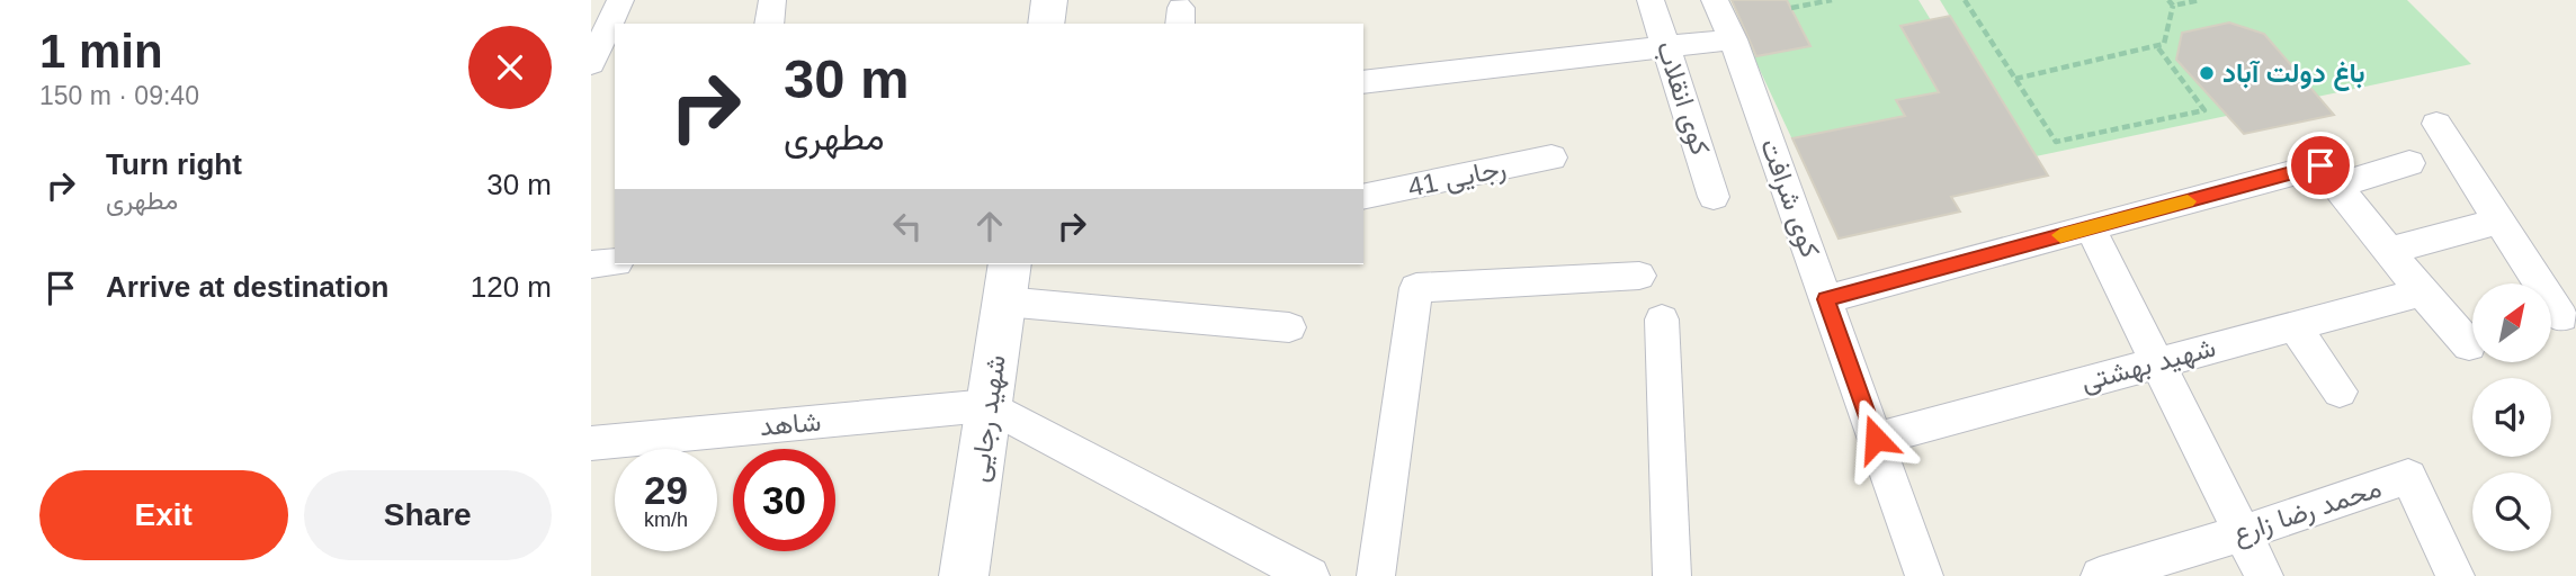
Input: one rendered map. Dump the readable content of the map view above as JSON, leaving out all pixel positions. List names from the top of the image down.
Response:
{
  "streets": {
    "main road": ["شهید رجایی"],
    "street": [
      "کوی انقلاب",
      "رجایی 41",
      "کوی شرافت",
      "شهید بهشتی",
      "شاهد",
      "محمد رضا زارع"
    ]
  },
  "crossings": [
    ["کوی شرافت", "شهید بهشتی"],
    ["شهید رجایی", "شاهد"]
  ],
  "places": ["باغ دولت آباد"],
  "north": "top right",
  "page": {
    "heading": ["1 min", "150 m · 09:40"],
    "turn": ["30 m", "مطهری"],
    "list": [
      {
        "name": "Turn right",
        "note": "مطهری",
        "value": "30 m"
      },
      {
        "name": "Arrive at destination",
        "value": "120 m"
      }
    ],
    "speed": "29 km/h",
    "limit": "30",
    "buttons": ["Exit", "Share"]
  }
}
